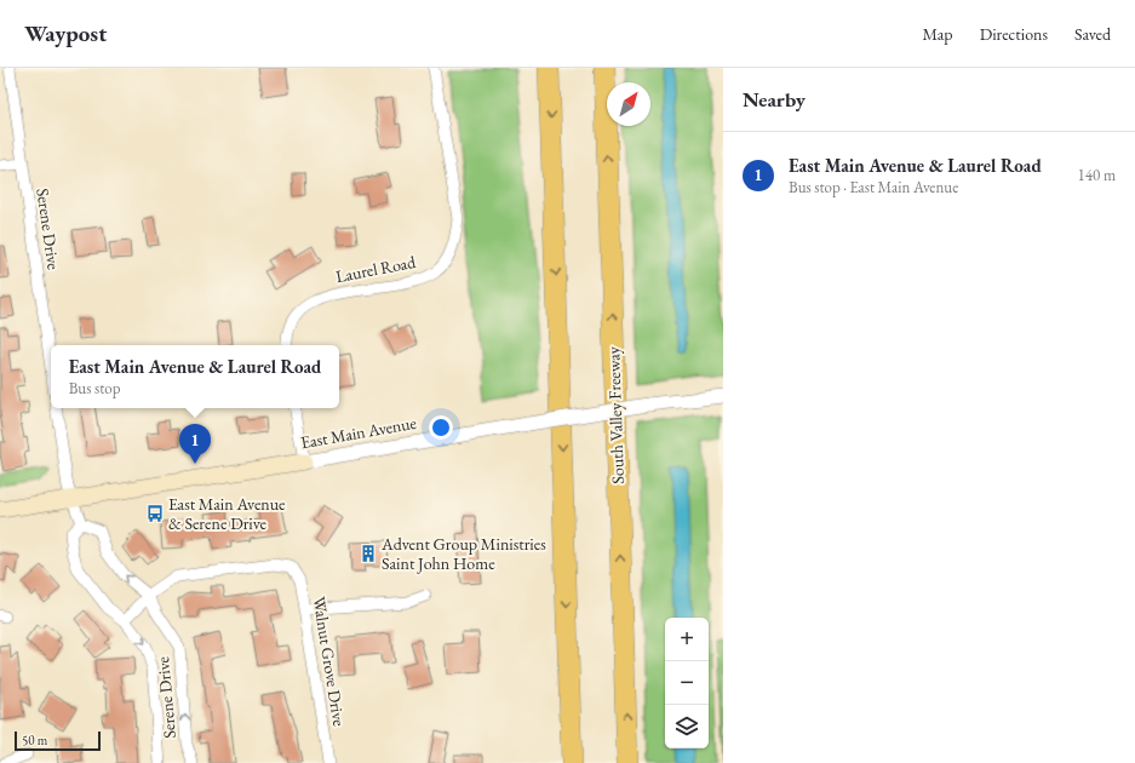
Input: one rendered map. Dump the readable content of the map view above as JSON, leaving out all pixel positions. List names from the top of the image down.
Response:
{
  "streets": {
    "highway": ["South Valley Freeway"],
    "main road": ["East Main Avenue"],
    "street": ["Serene Drive", "Laurel Road", "Walnut Grove Drive"]
  },
  "crossings": [
    ["Serene Drive", "Walnut Grove Drive"]
  ],
  "places": {
    "bus stop": ["East Main Avenue & Serene Drive"],
    "building": ["Advent Group Ministries Saint John Home"]
  },
  "scale_bar": "50 m",
  "north": "top right",
  "page": {
    "header": "Waypost",
    "nav": ["Map", "Directions", "Saved"],
    "heading": "Nearby",
    "list": [
      {
        "mark": "1",
        "name": "East Main Avenue & Laurel Road",
        "note": "Bus stop · East Main Avenue",
        "value": "140 m"
      }
    ],
    "popup": ["East Main Avenue & Laurel Road", "Bus stop"],
    "pins": "1",
    "map_buttons": ["+", "−"],
    "scale": "50 m"
  }
}
